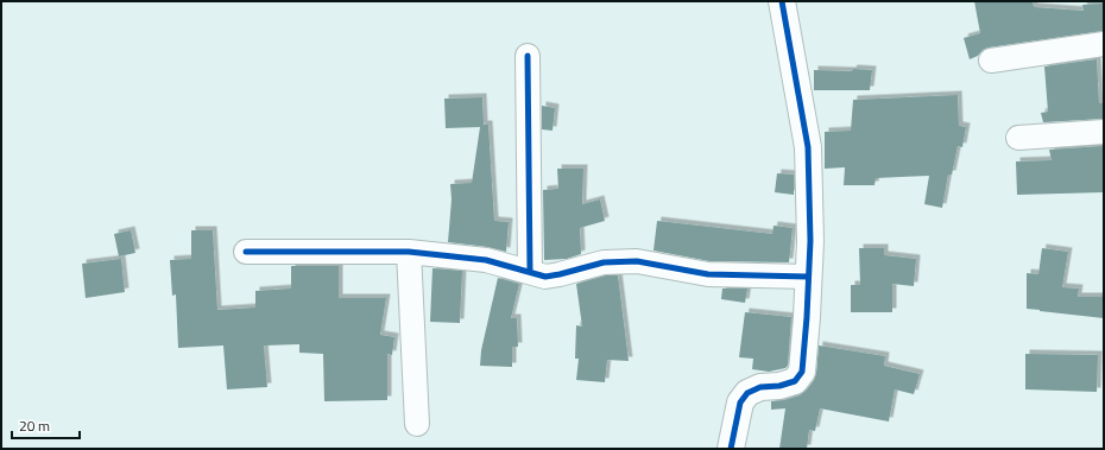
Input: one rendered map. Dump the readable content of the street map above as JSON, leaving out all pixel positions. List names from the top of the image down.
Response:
{
  "scale_bar": "20 m"
}
